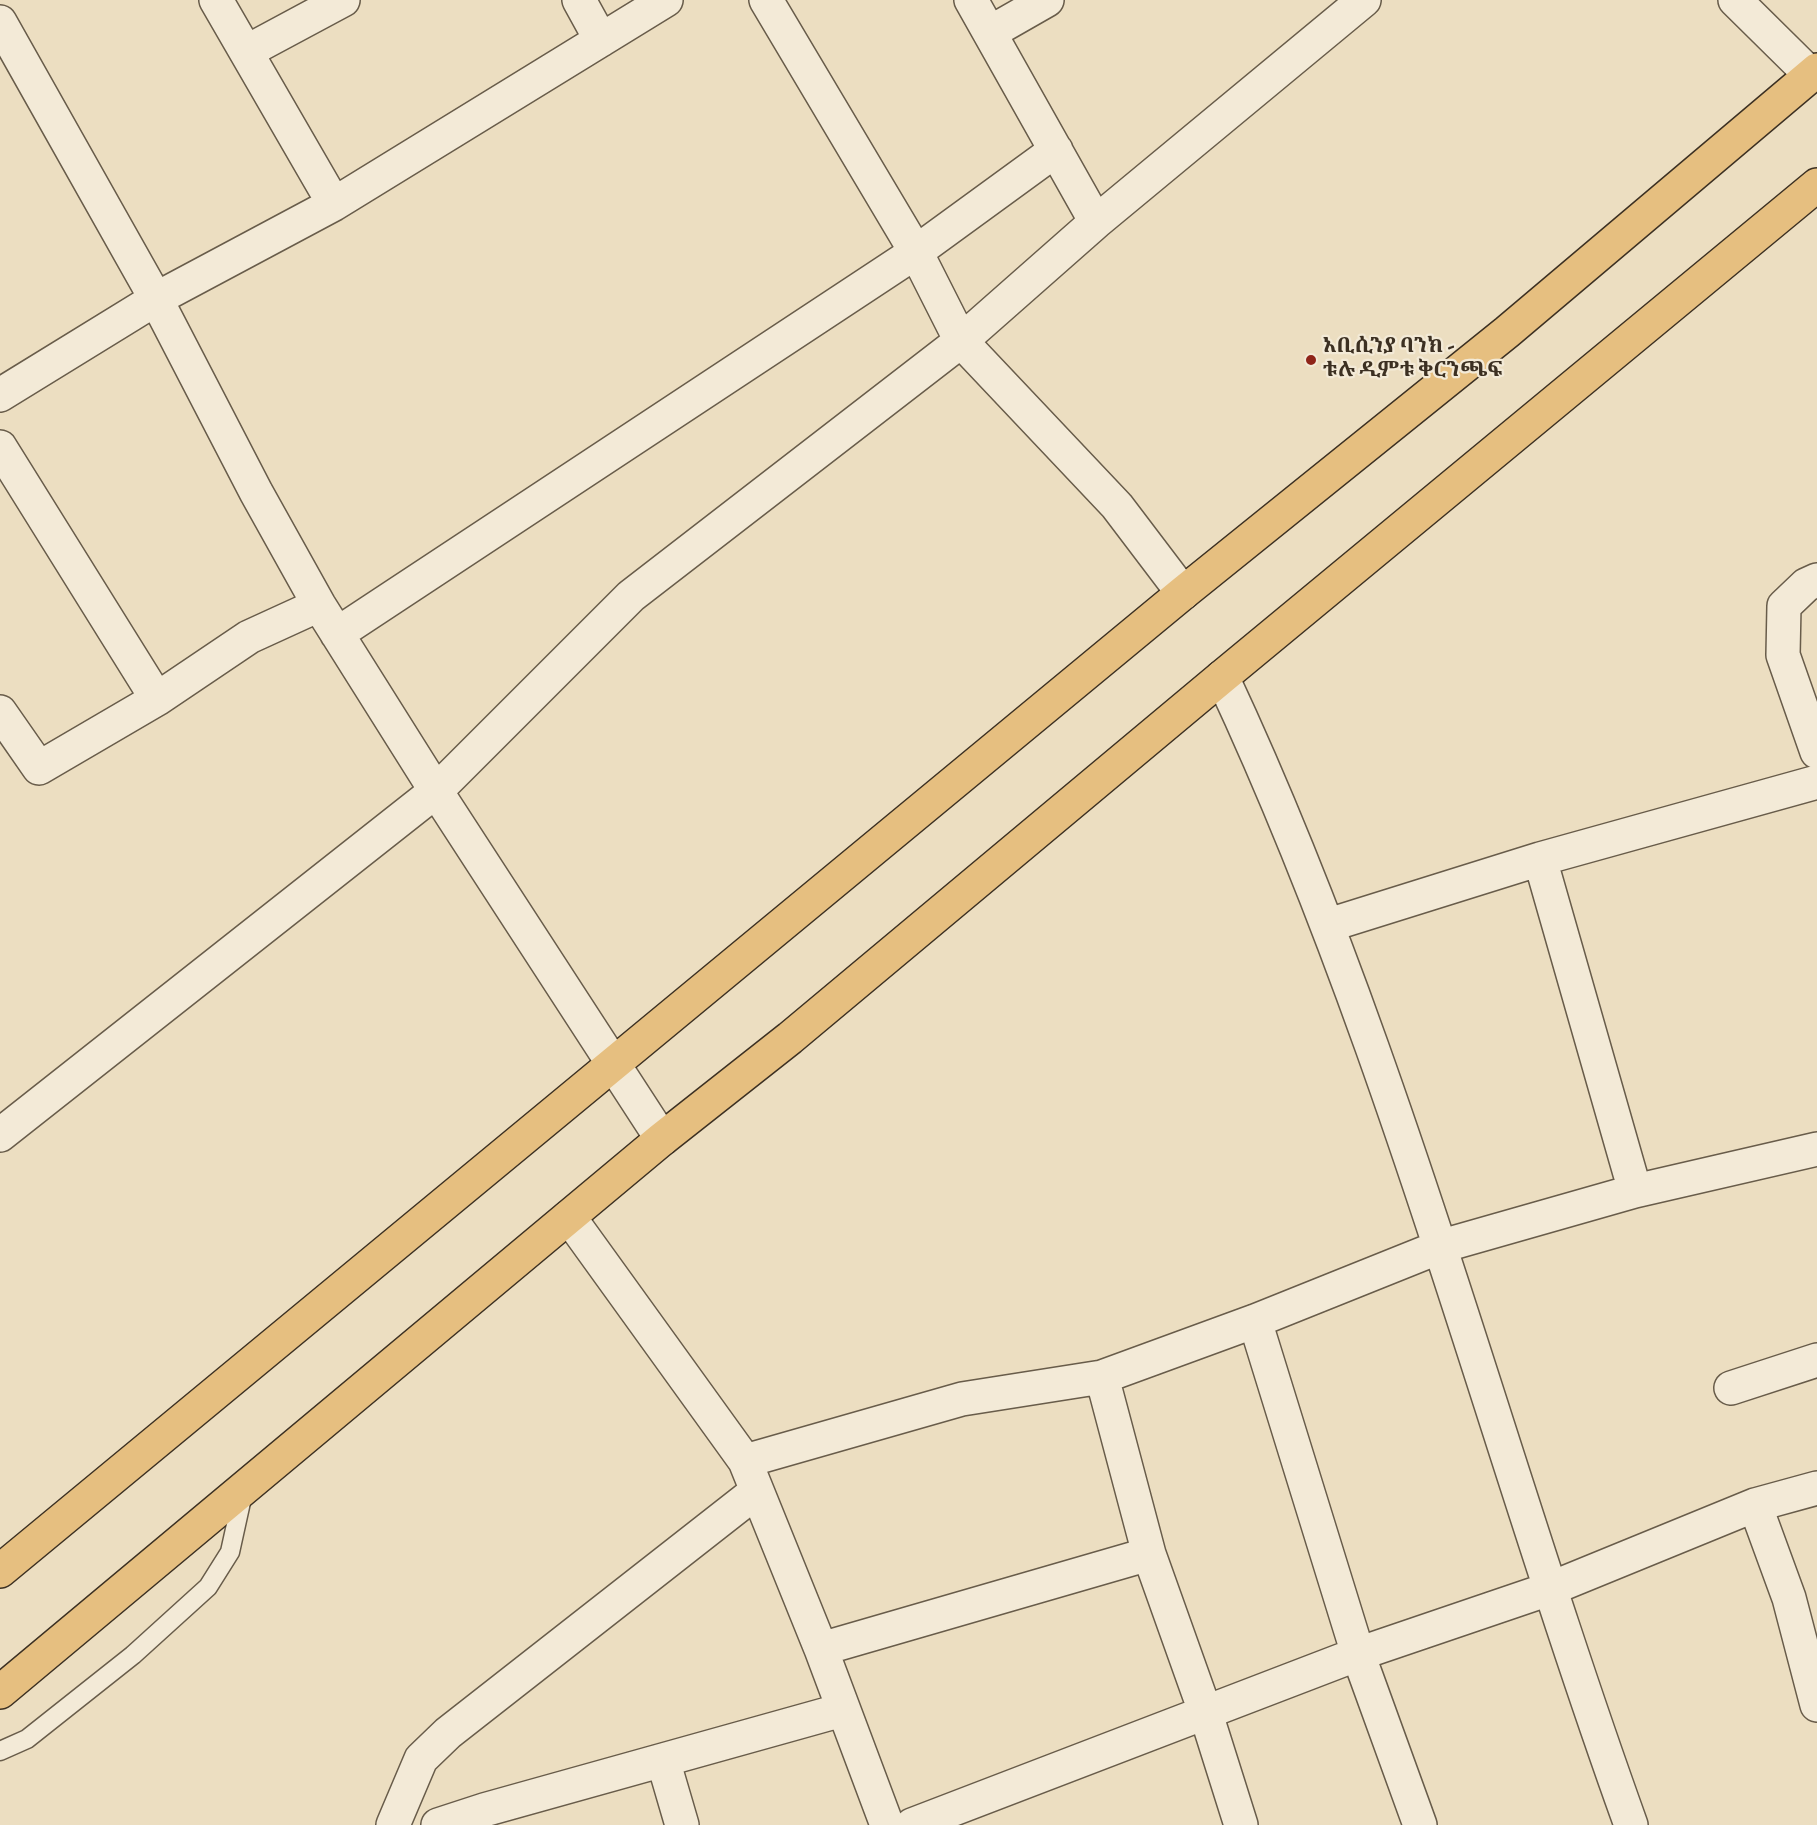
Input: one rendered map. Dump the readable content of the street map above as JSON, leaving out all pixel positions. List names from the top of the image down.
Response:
{
  "places": ["አቢሲንያ ባንክ - ቱሉ ዲምቱ ቅርንጫፍ"]
}
